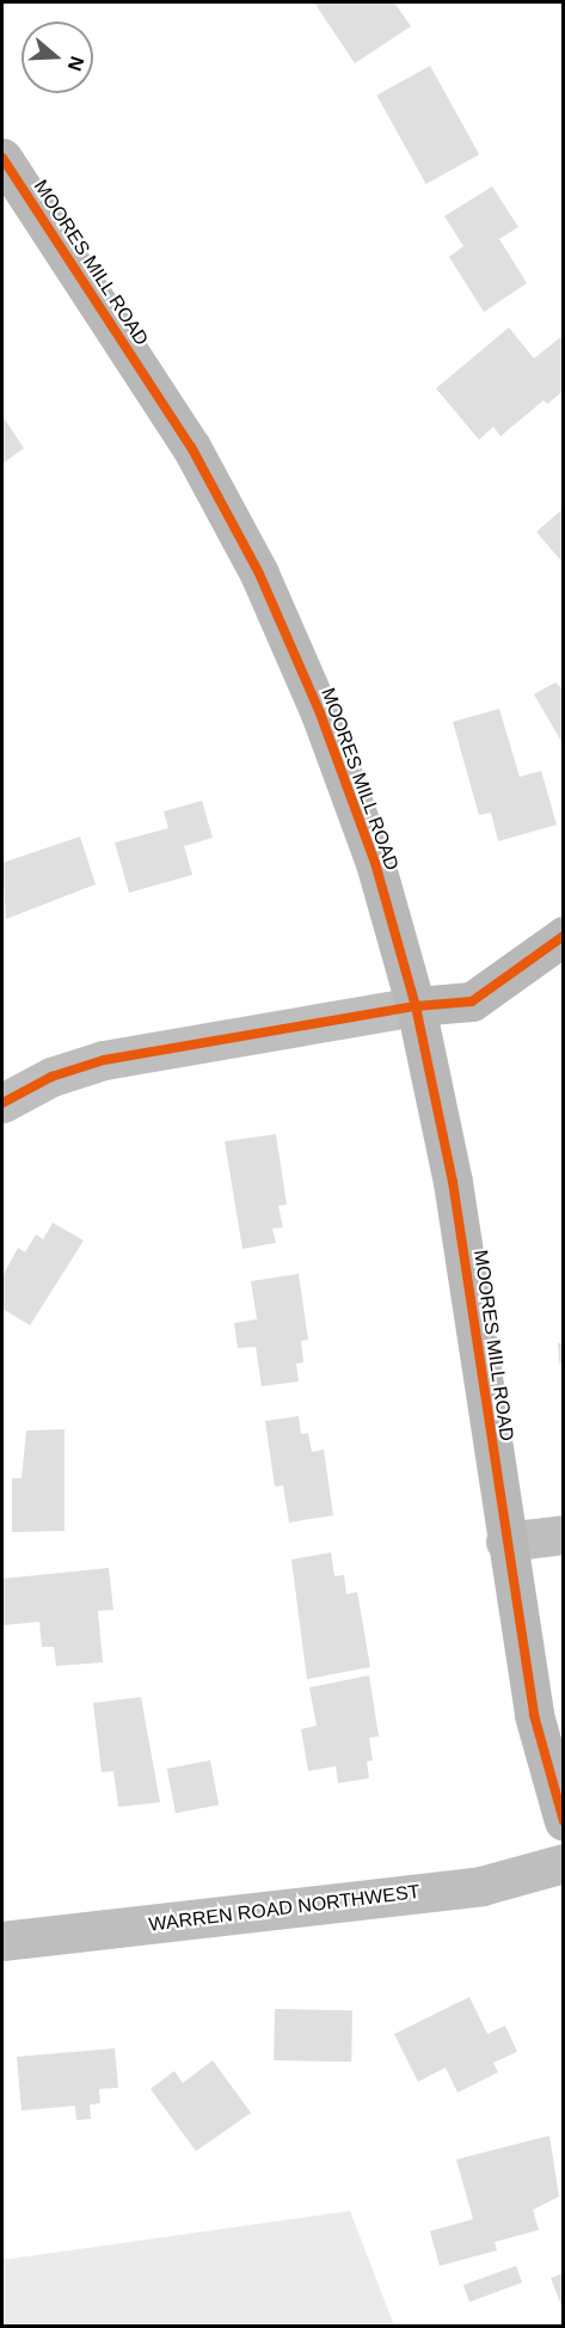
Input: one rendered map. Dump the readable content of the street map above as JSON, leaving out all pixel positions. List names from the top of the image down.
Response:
{
  "streets": {
    "street": ["MOORES MILL ROAD", "WARREN ROAD NORTHWEST"]
  },
  "north": "right"
}
